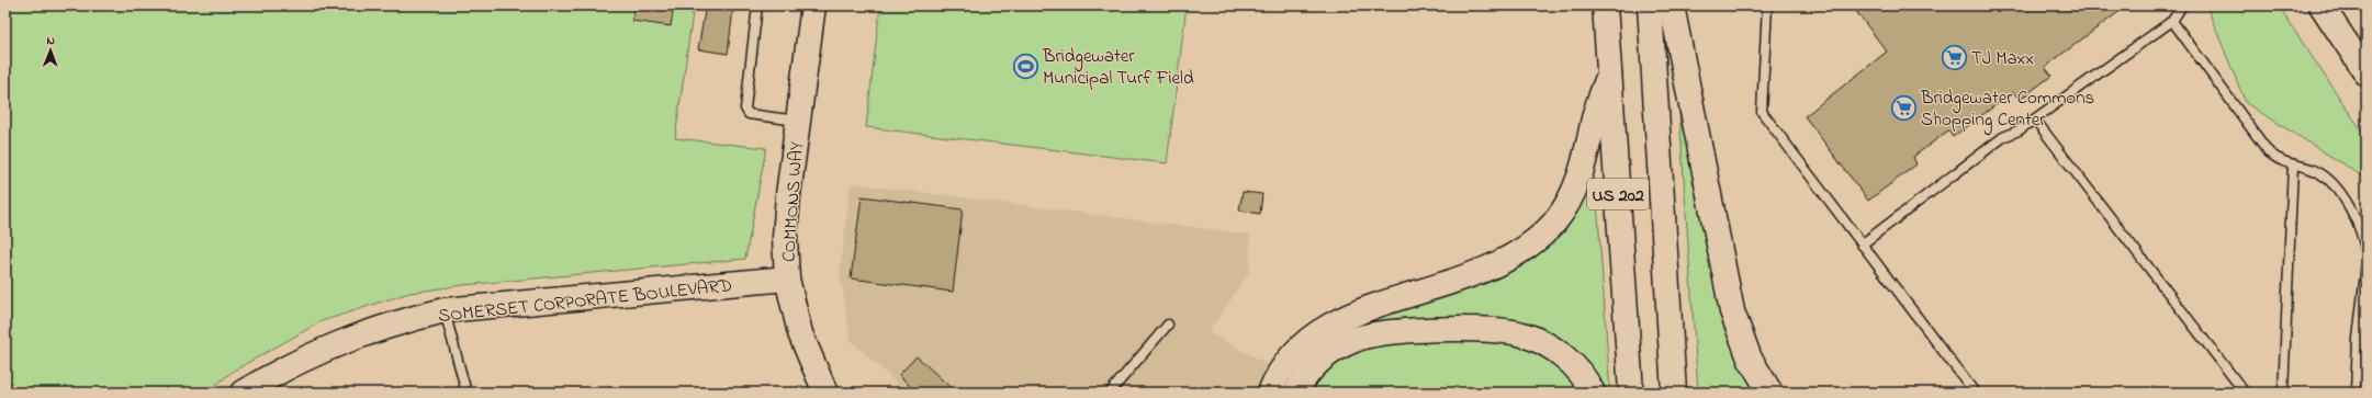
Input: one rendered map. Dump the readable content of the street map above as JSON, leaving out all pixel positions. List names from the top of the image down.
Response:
{
  "streets": {
    "main road": ["US 202", "COMMONS WAY", "SOMERSET CORPORATE BOULEVARD"]
  },
  "crossings": [
    ["COMMONS WAY", "SOMERSET CORPORATE BOULEVARD"]
  ],
  "places": {
    "supermarket": ["TJ Maxx", "Bridgewater Commons Shopping Center"],
    "sports": ["Bridgewater Municipal Turf Field"]
  },
  "north": "top"
}
